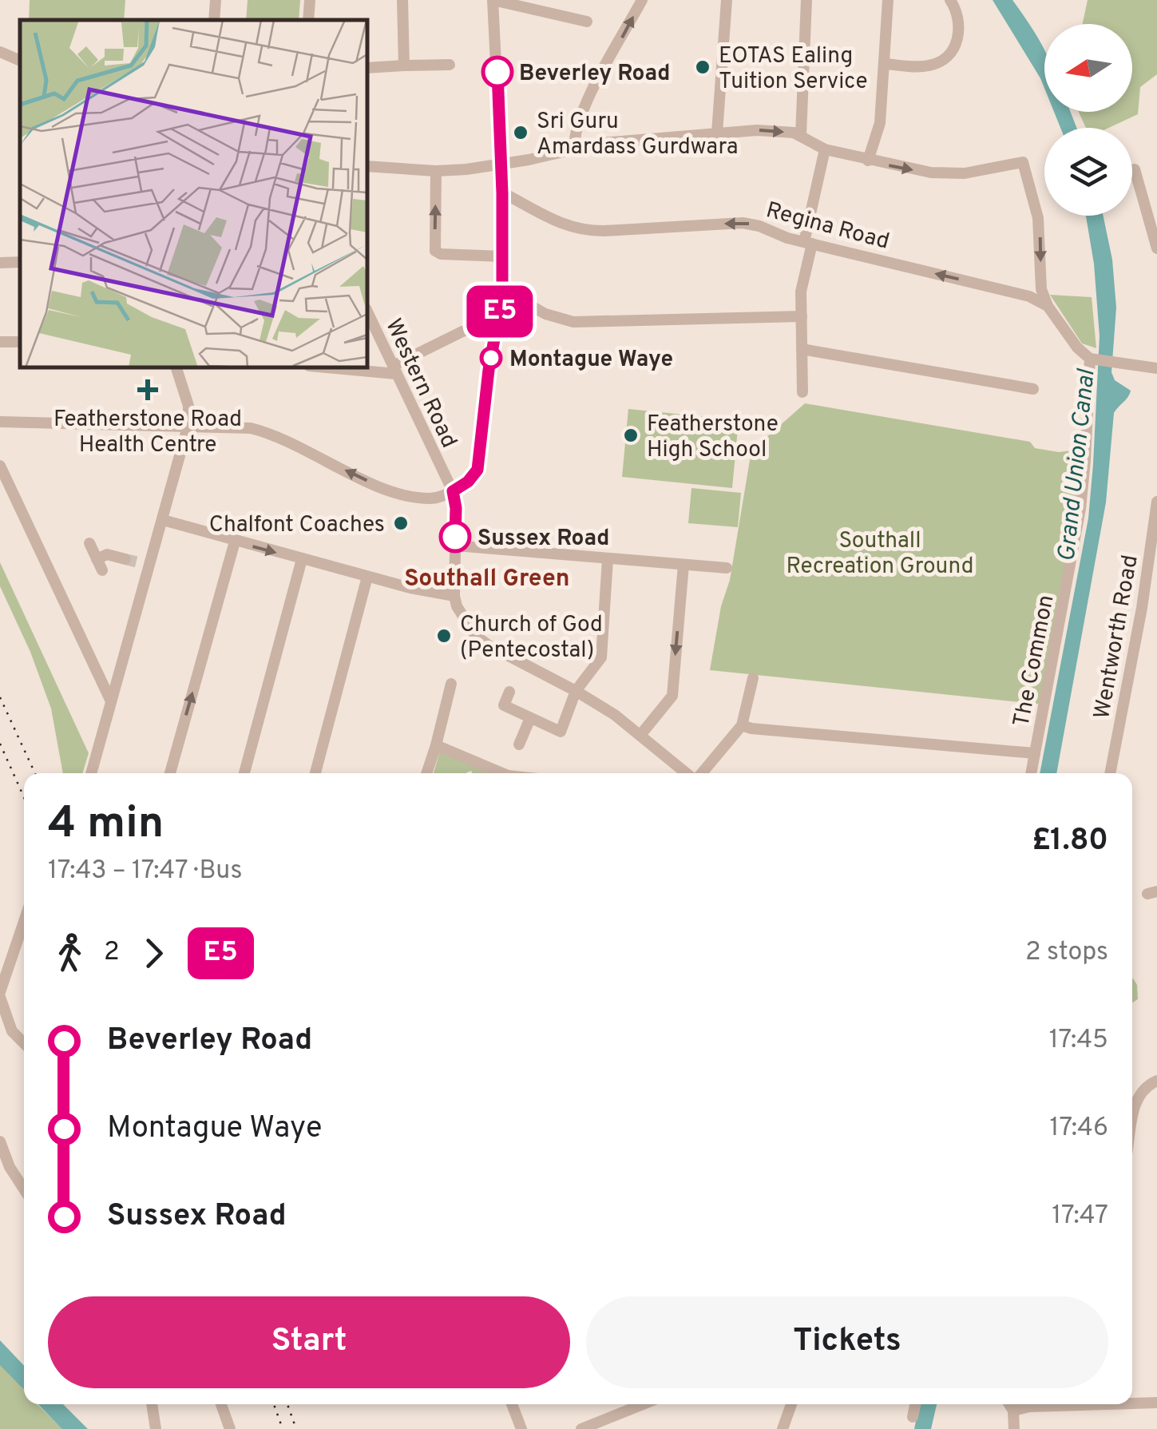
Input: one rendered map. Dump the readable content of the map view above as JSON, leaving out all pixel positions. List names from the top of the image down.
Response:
{
  "streets": {
    "street": [
      "Regina Road",
      "Western Road",
      "Wentworth Road",
      "The Common"
    ]
  },
  "crossings": [
    ["Regina Road", "The Common"]
  ],
  "districts": ["Southall Green"],
  "water": ["Grand Union Canal"],
  "parks": ["Southall Recreation Ground"],
  "places": {
    "other": [
      "EOTAS Ealing Tuition Service",
      "Beverley Road",
      "Sri Guru Amardass Gurdwara",
      "Montague Waye",
      "Featherstone High School",
      "Chalfont Coaches",
      "Sussex Road",
      "Church of God (Pentecostal)"
    ],
    "health": ["Featherstone Road Health Centre"]
  },
  "lines": ["bus line E5"],
  "north": "left",
  "page": {
    "on_map": "E5",
    "heading": ["4 min", "17:43 – 17:47 · Bus", "£1.80"],
    "legs": ["2", "E5", "2 stops"],
    "list": [
      {
        "name": "Beverley Road",
        "value": "17:45"
      },
      {
        "name": "Montague Waye",
        "value": "17:46"
      },
      {
        "name": "Sussex Road",
        "value": "17:47"
      }
    ],
    "buttons": ["Start", "Tickets"]
  }
}
